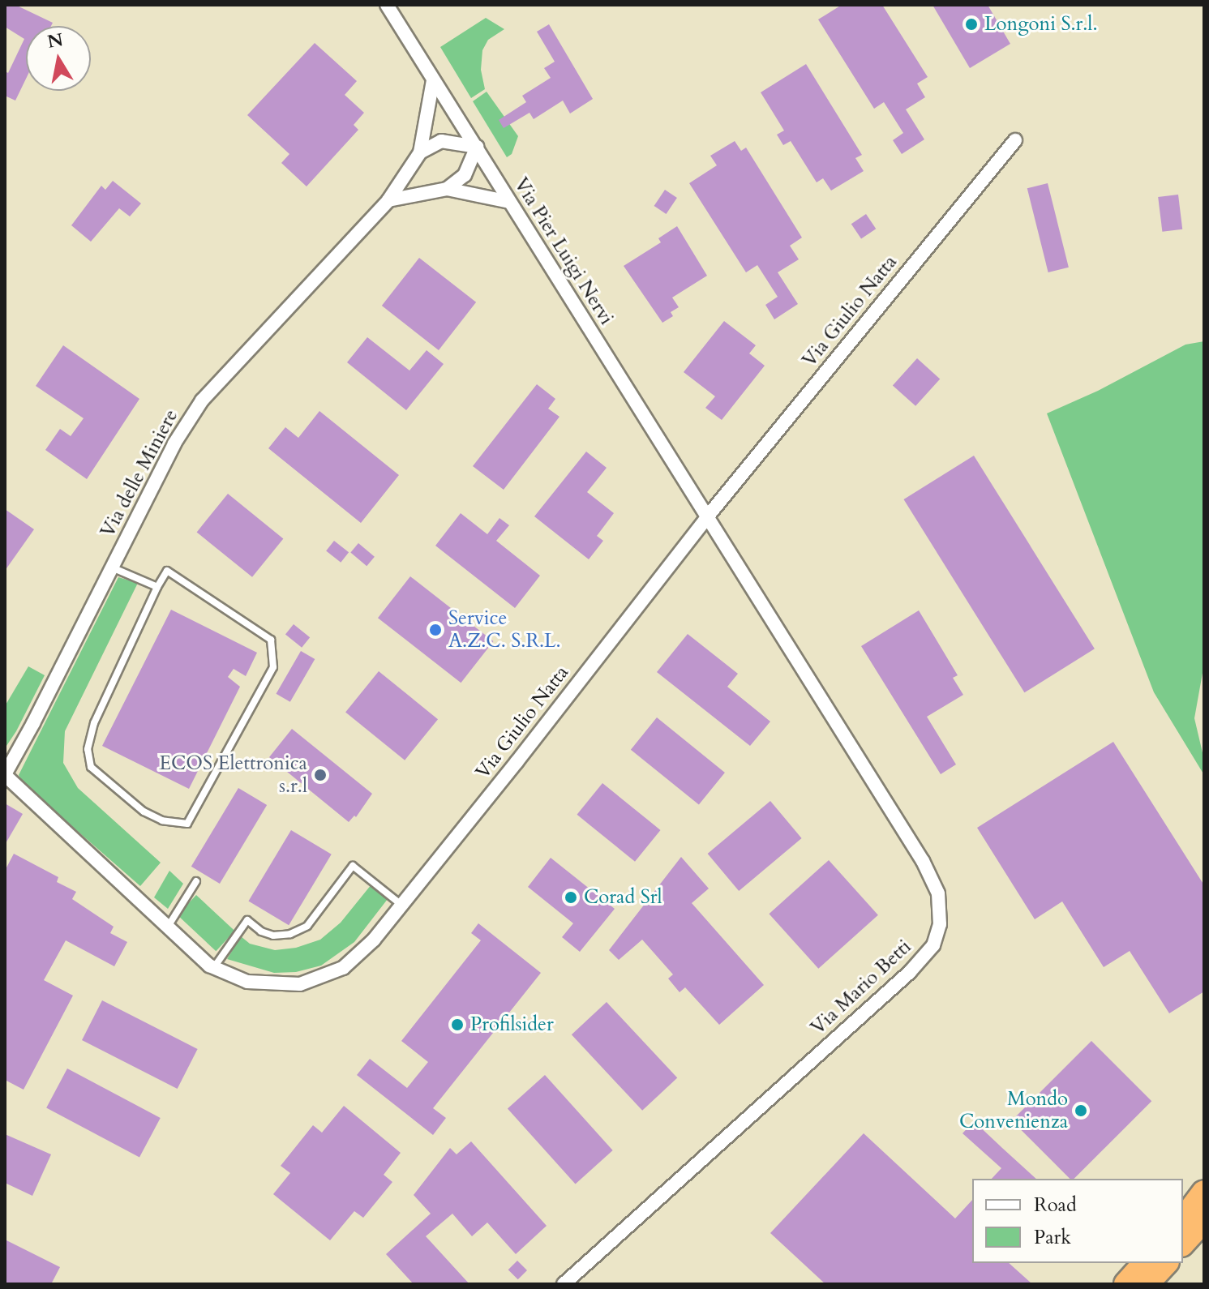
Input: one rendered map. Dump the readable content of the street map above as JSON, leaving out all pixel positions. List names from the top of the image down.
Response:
{
  "streets": {
    "street": [
      "Via Pier Luigi Nervi",
      "Via Giulio Natta",
      "Via delle Miniere",
      "Via Mario Betti"
    ]
  },
  "crossings": [
    ["Via Pier Luigi Nervi", "Via Giulio Natta"],
    ["Via Pier Luigi Nervi", "Via delle Miniere"],
    ["Via Pier Luigi Nervi", "Via Mario Betti"],
    ["Via Giulio Natta", "Via delle Miniere"],
    ["Via Giulio Natta", "Via Mario Betti"]
  ],
  "places": [
    "Longoni S.r.l.",
    "Service A.Z.C. S.R.L.",
    "ECOS Elettronica s.r.l",
    "Corad Srl",
    "Profilsider",
    "Mondo Convenienza"
  ],
  "legend": ["Road", "Park"],
  "north": "top"
}
